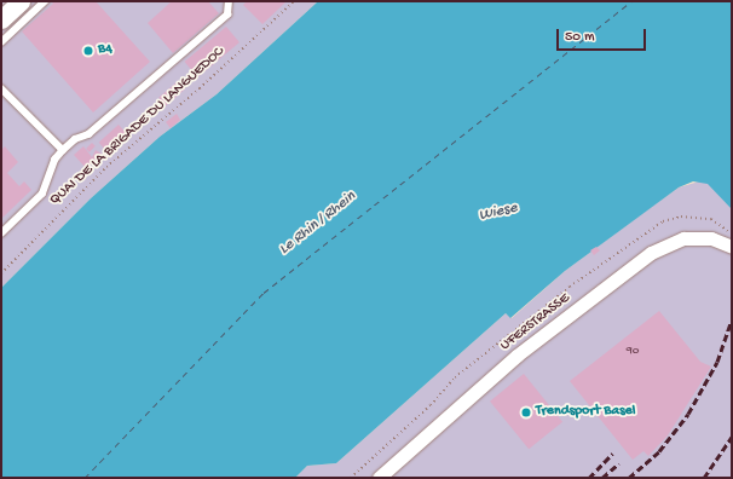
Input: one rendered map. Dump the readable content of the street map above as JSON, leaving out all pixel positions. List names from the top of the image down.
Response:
{
  "streets": {
    "street": ["UFERSTRASSE"],
    "path": ["QUAI DE LA BRIGADE DU LANGUEDOC"]
  },
  "water": ["Wiese", "Le Rhin / Rhein"],
  "places": ["B4", "Trendsport Basel"],
  "house_numbers": ["90"],
  "scale_bar": "50 m"
}
